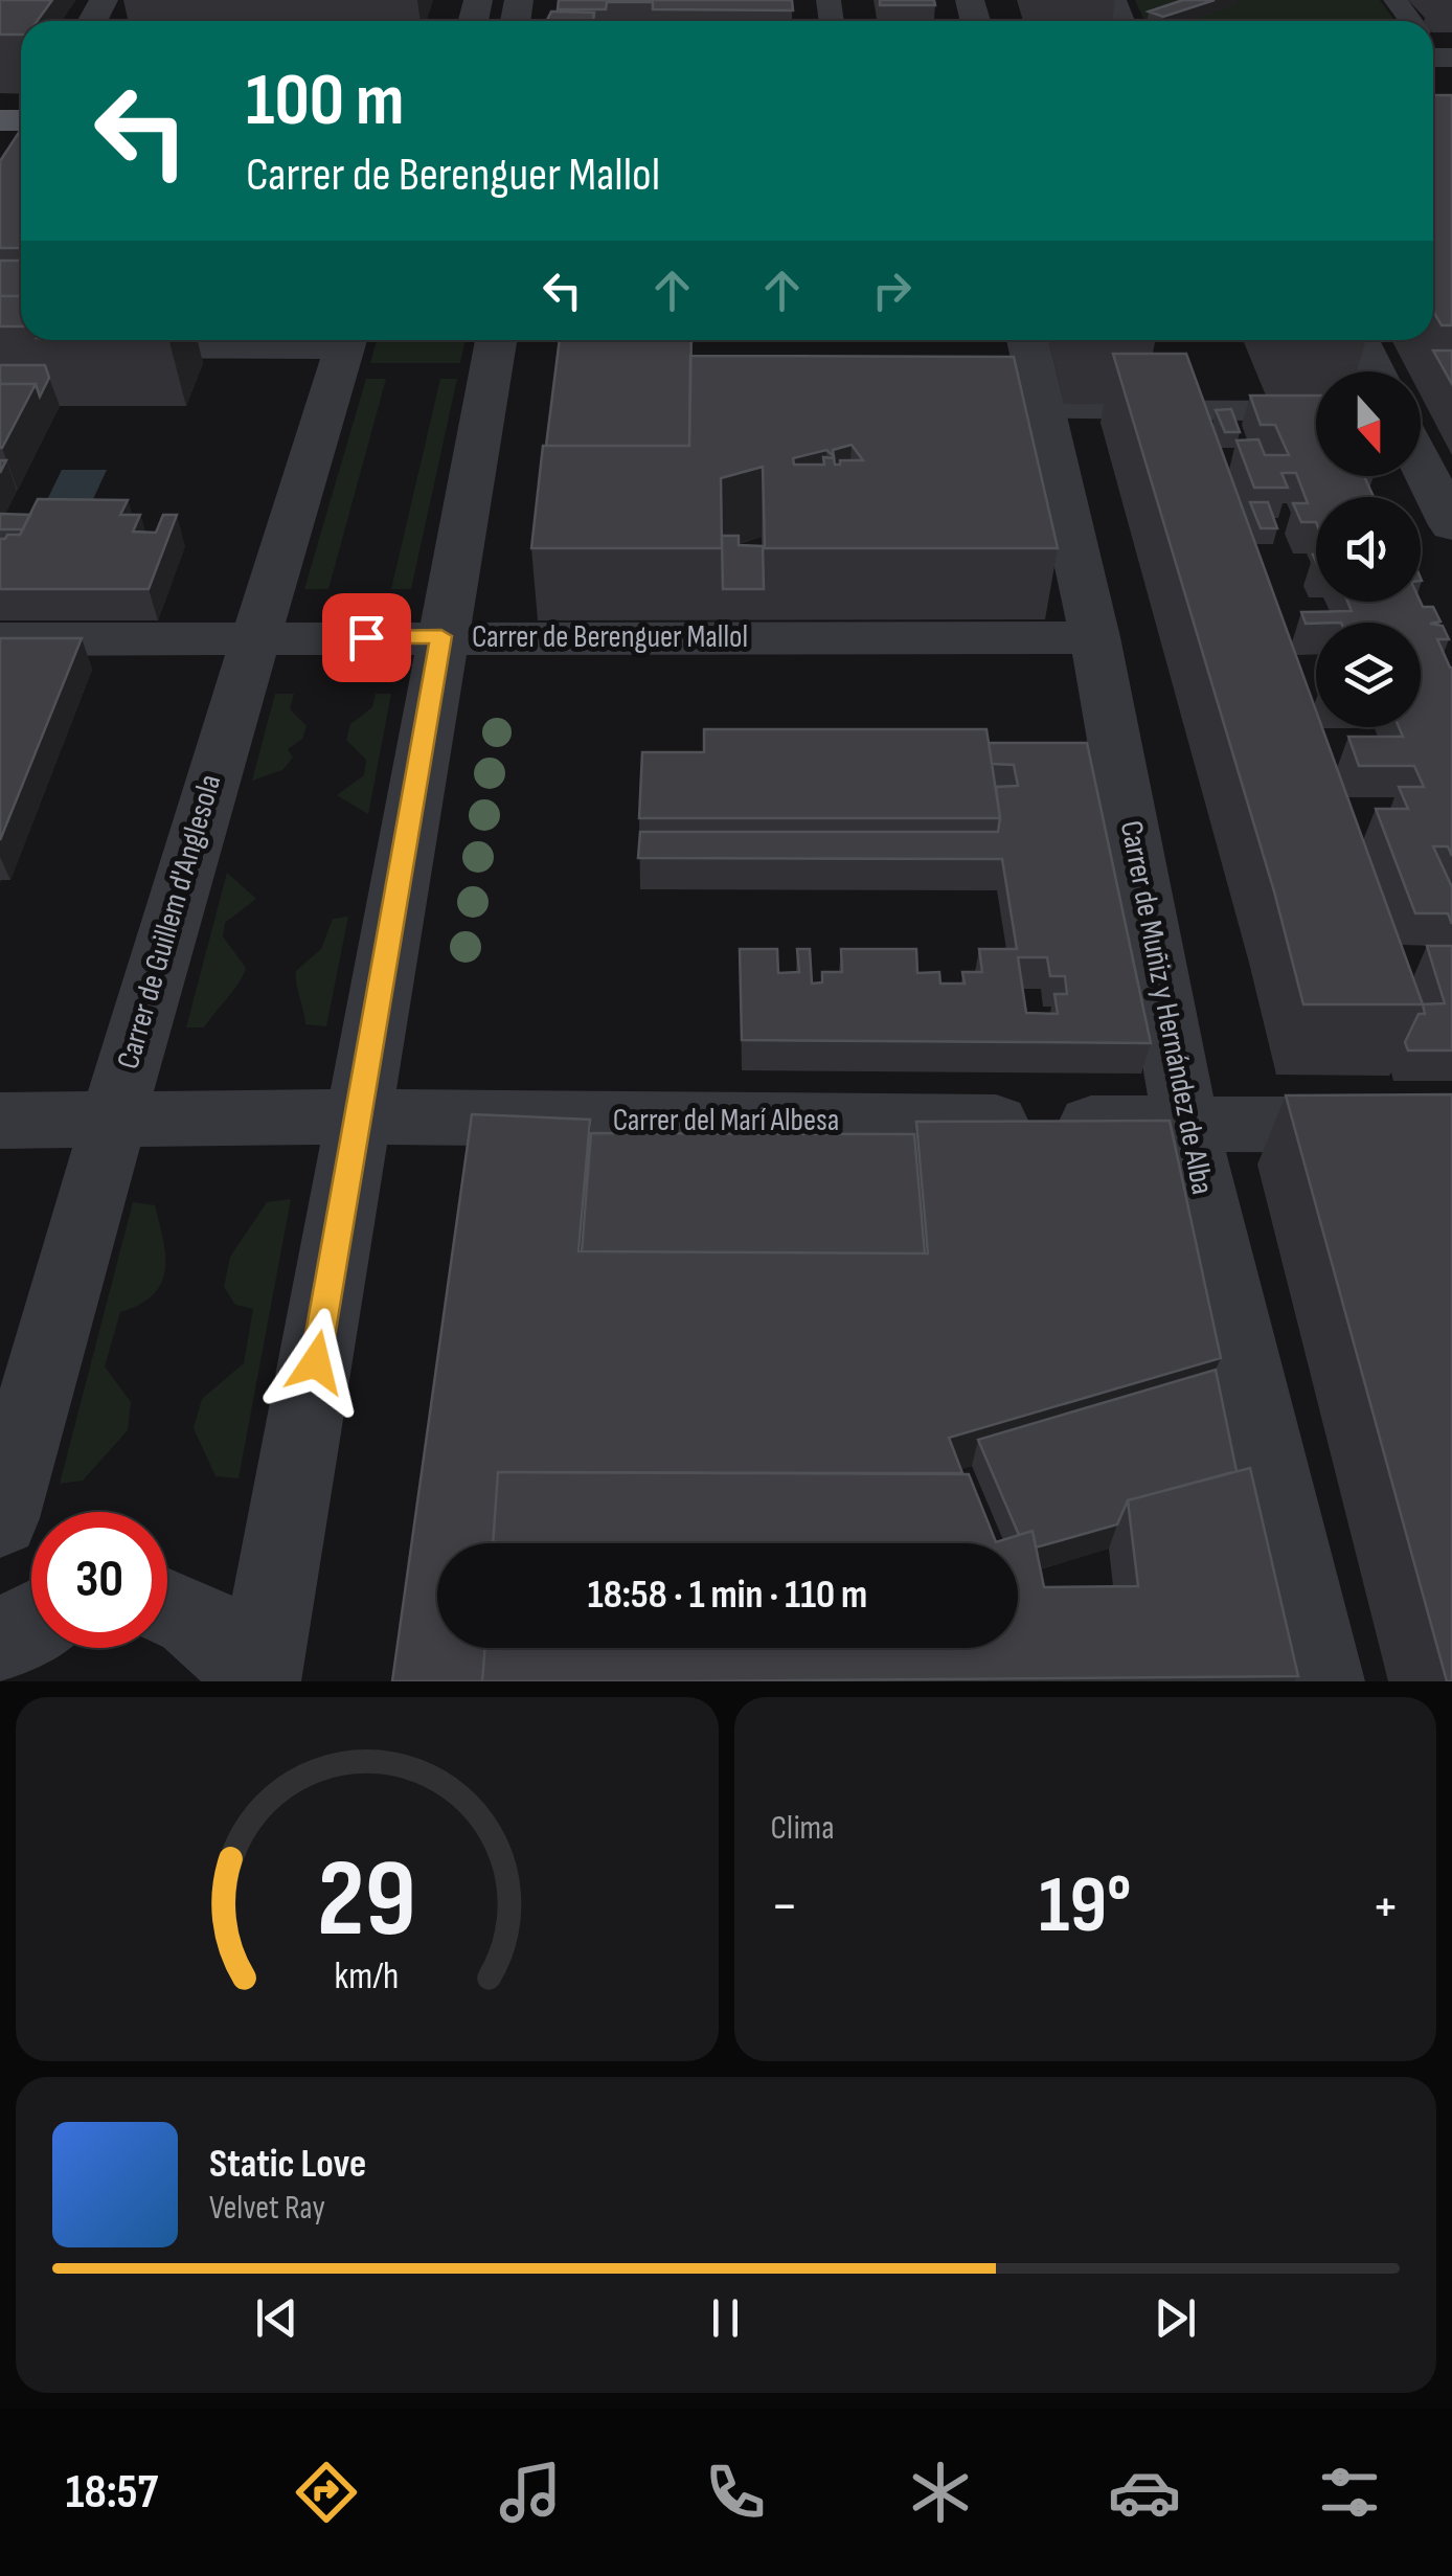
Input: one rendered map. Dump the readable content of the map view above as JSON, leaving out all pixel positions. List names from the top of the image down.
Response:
{
  "streets": {
    "street": [
      "Carrer de Berenguer Mallol",
      "Carrer de Guillem d'Anglesola",
      "Carrer de Muñiz y Hernández de Alba",
      "Carrer del Marí Albesa"
    ]
  },
  "crossings": [
    ["Carrer de Berenguer Mallol", "Carrer de Guillem d'Anglesola"],
    ["Carrer de Berenguer Mallol", "Carrer de Muñiz y Hernández de Alba"],
    ["Carrer de Guillem d'Anglesola", "Carrer del Marí Albesa"],
    ["Carrer de Muñiz y Hernández de Alba", "Carrer del Marí Albesa"]
  ],
  "north": "bottom",
  "page": {
    "turn": ["100 m", "Carrer de Berenguer Mallol"],
    "limit": "30",
    "trip": "18:58 · 1 min · 110 m",
    "tile": "Clima",
    "heat": ["−", "19°", "+"],
    "song": ["Static Love", "Velvet Ray"],
    "tabs": "18:57",
    "gauge": ["29", "km/h"]
  }
}
